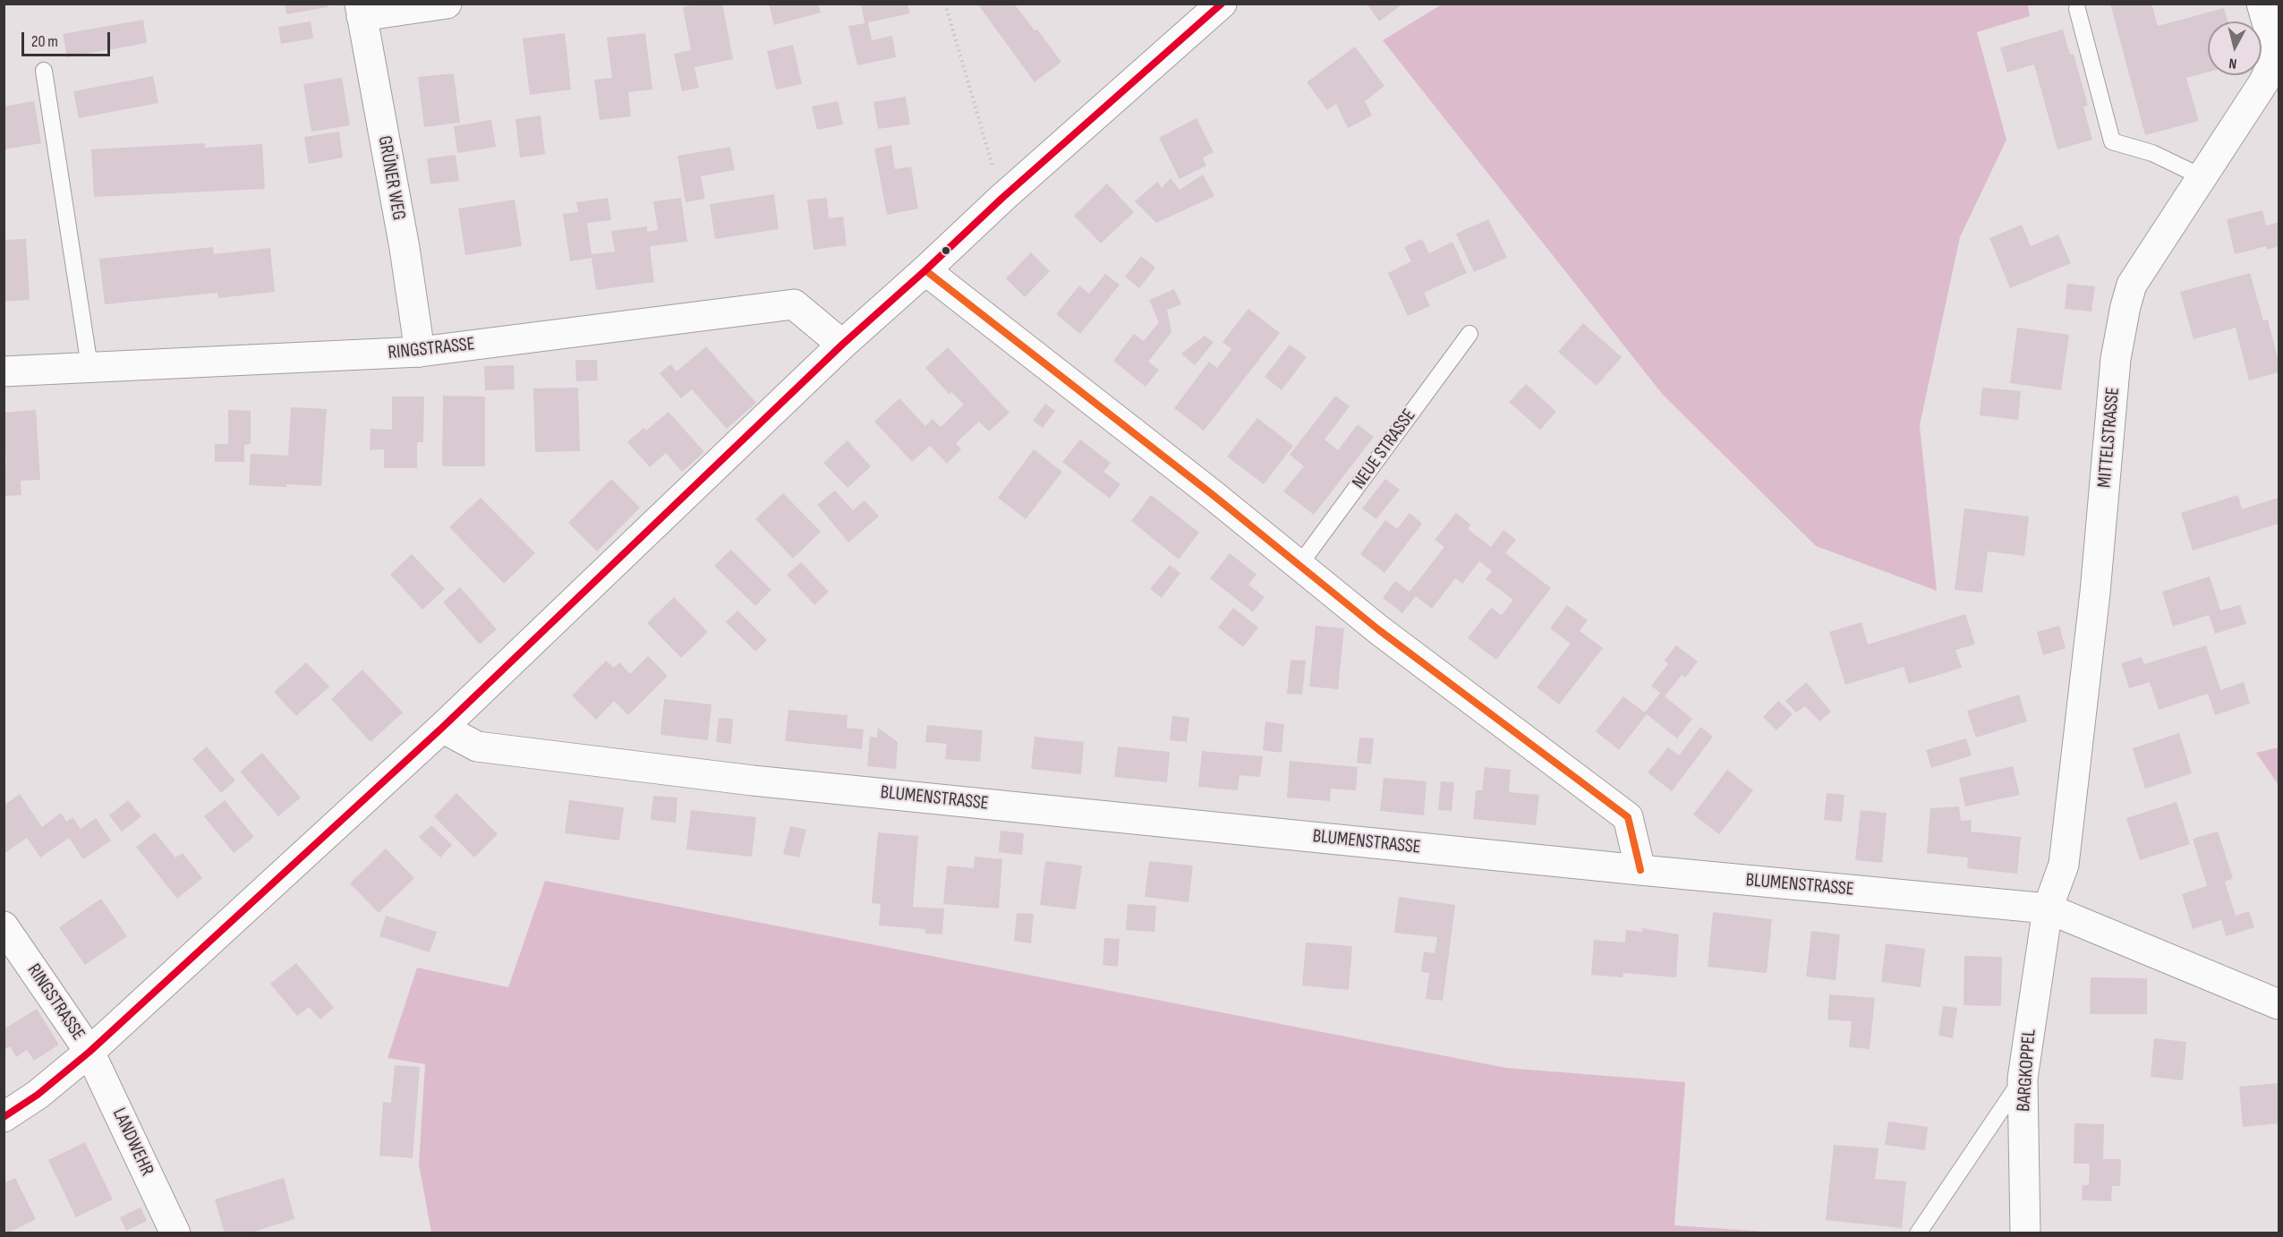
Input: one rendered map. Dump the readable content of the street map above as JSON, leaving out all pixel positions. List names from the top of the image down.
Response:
{
  "streets": {
    "street": [
      "GRÜNER WEG",
      "RINGSTRASSE",
      "MITTELSTRASSE",
      "BLUMENSTRASSE",
      "BARGKOPPEL",
      "LANDWEHR"
    ],
    "lane": ["NEUE STRASSE"]
  },
  "crossings": [
    ["GRÜNER WEG", "RINGSTRASSE"],
    ["RINGSTRASSE", "LANDWEHR"],
    ["MITTELSTRASSE", "BLUMENSTRASSE"],
    ["MITTELSTRASSE", "BARGKOPPEL"],
    ["BLUMENSTRASSE", "BARGKOPPEL"]
  ],
  "scale_bar": "20 m",
  "north": "bottom"
}
